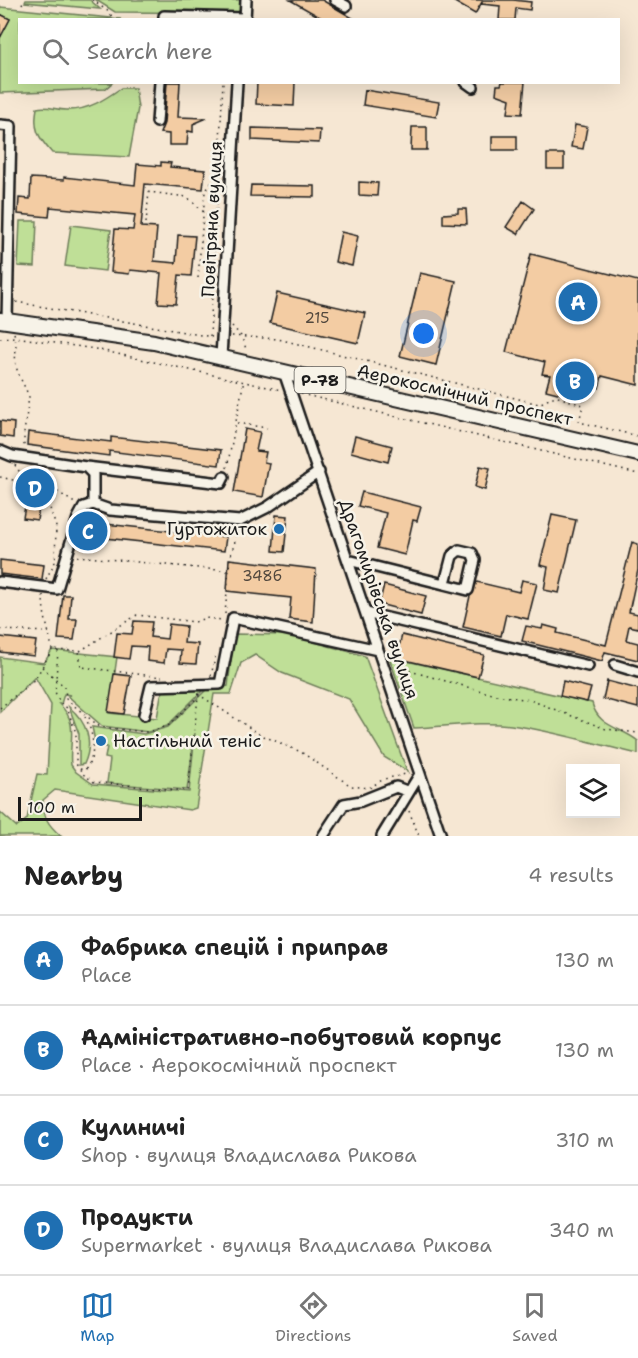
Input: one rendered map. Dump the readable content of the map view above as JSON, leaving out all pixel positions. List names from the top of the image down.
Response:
{
  "streets": {
    "highway": ["Р-78", "Аерокосмічний проспект"],
    "street": ["Повітряна вулиця", "Драгомирівська вулиця"]
  },
  "crossings": [
    ["Повітряна вулиця", "Аерокосмічний проспект"],
    ["Аерокосмічний проспект", "Драгомирівська вулиця"]
  ],
  "places": ["Гуртожиток", "Настільний теніс"],
  "house_numbers": ["215", "348б"],
  "scale_bar": "100 m",
  "page": {
    "search": "Search here",
    "pins": [
      "A",
      "B",
      "D",
      "C"
    ],
    "scale": "100 m",
    "heading": ["Nearby", "4 results"],
    "list": [
      {
        "mark": "A",
        "name": "Фабрика спецій і приправ",
        "note": "Place",
        "value": "130 m"
      },
      {
        "mark": "B",
        "name": "Адміністративно-побутовий корпус",
        "note": "Place · Аерокосмічний проспект",
        "value": "130 m"
      },
      {
        "mark": "C",
        "name": "Кулиничі",
        "note": "Shop · вулиця Владислава Рикова",
        "value": "310 m"
      },
      {
        "mark": "D",
        "name": "Продукти",
        "note": "Supermarket · вулиця Владислава Рикова",
        "value": "340 m"
      }
    ],
    "nav": ["Map", "Directions", "Saved"]
  }
}
